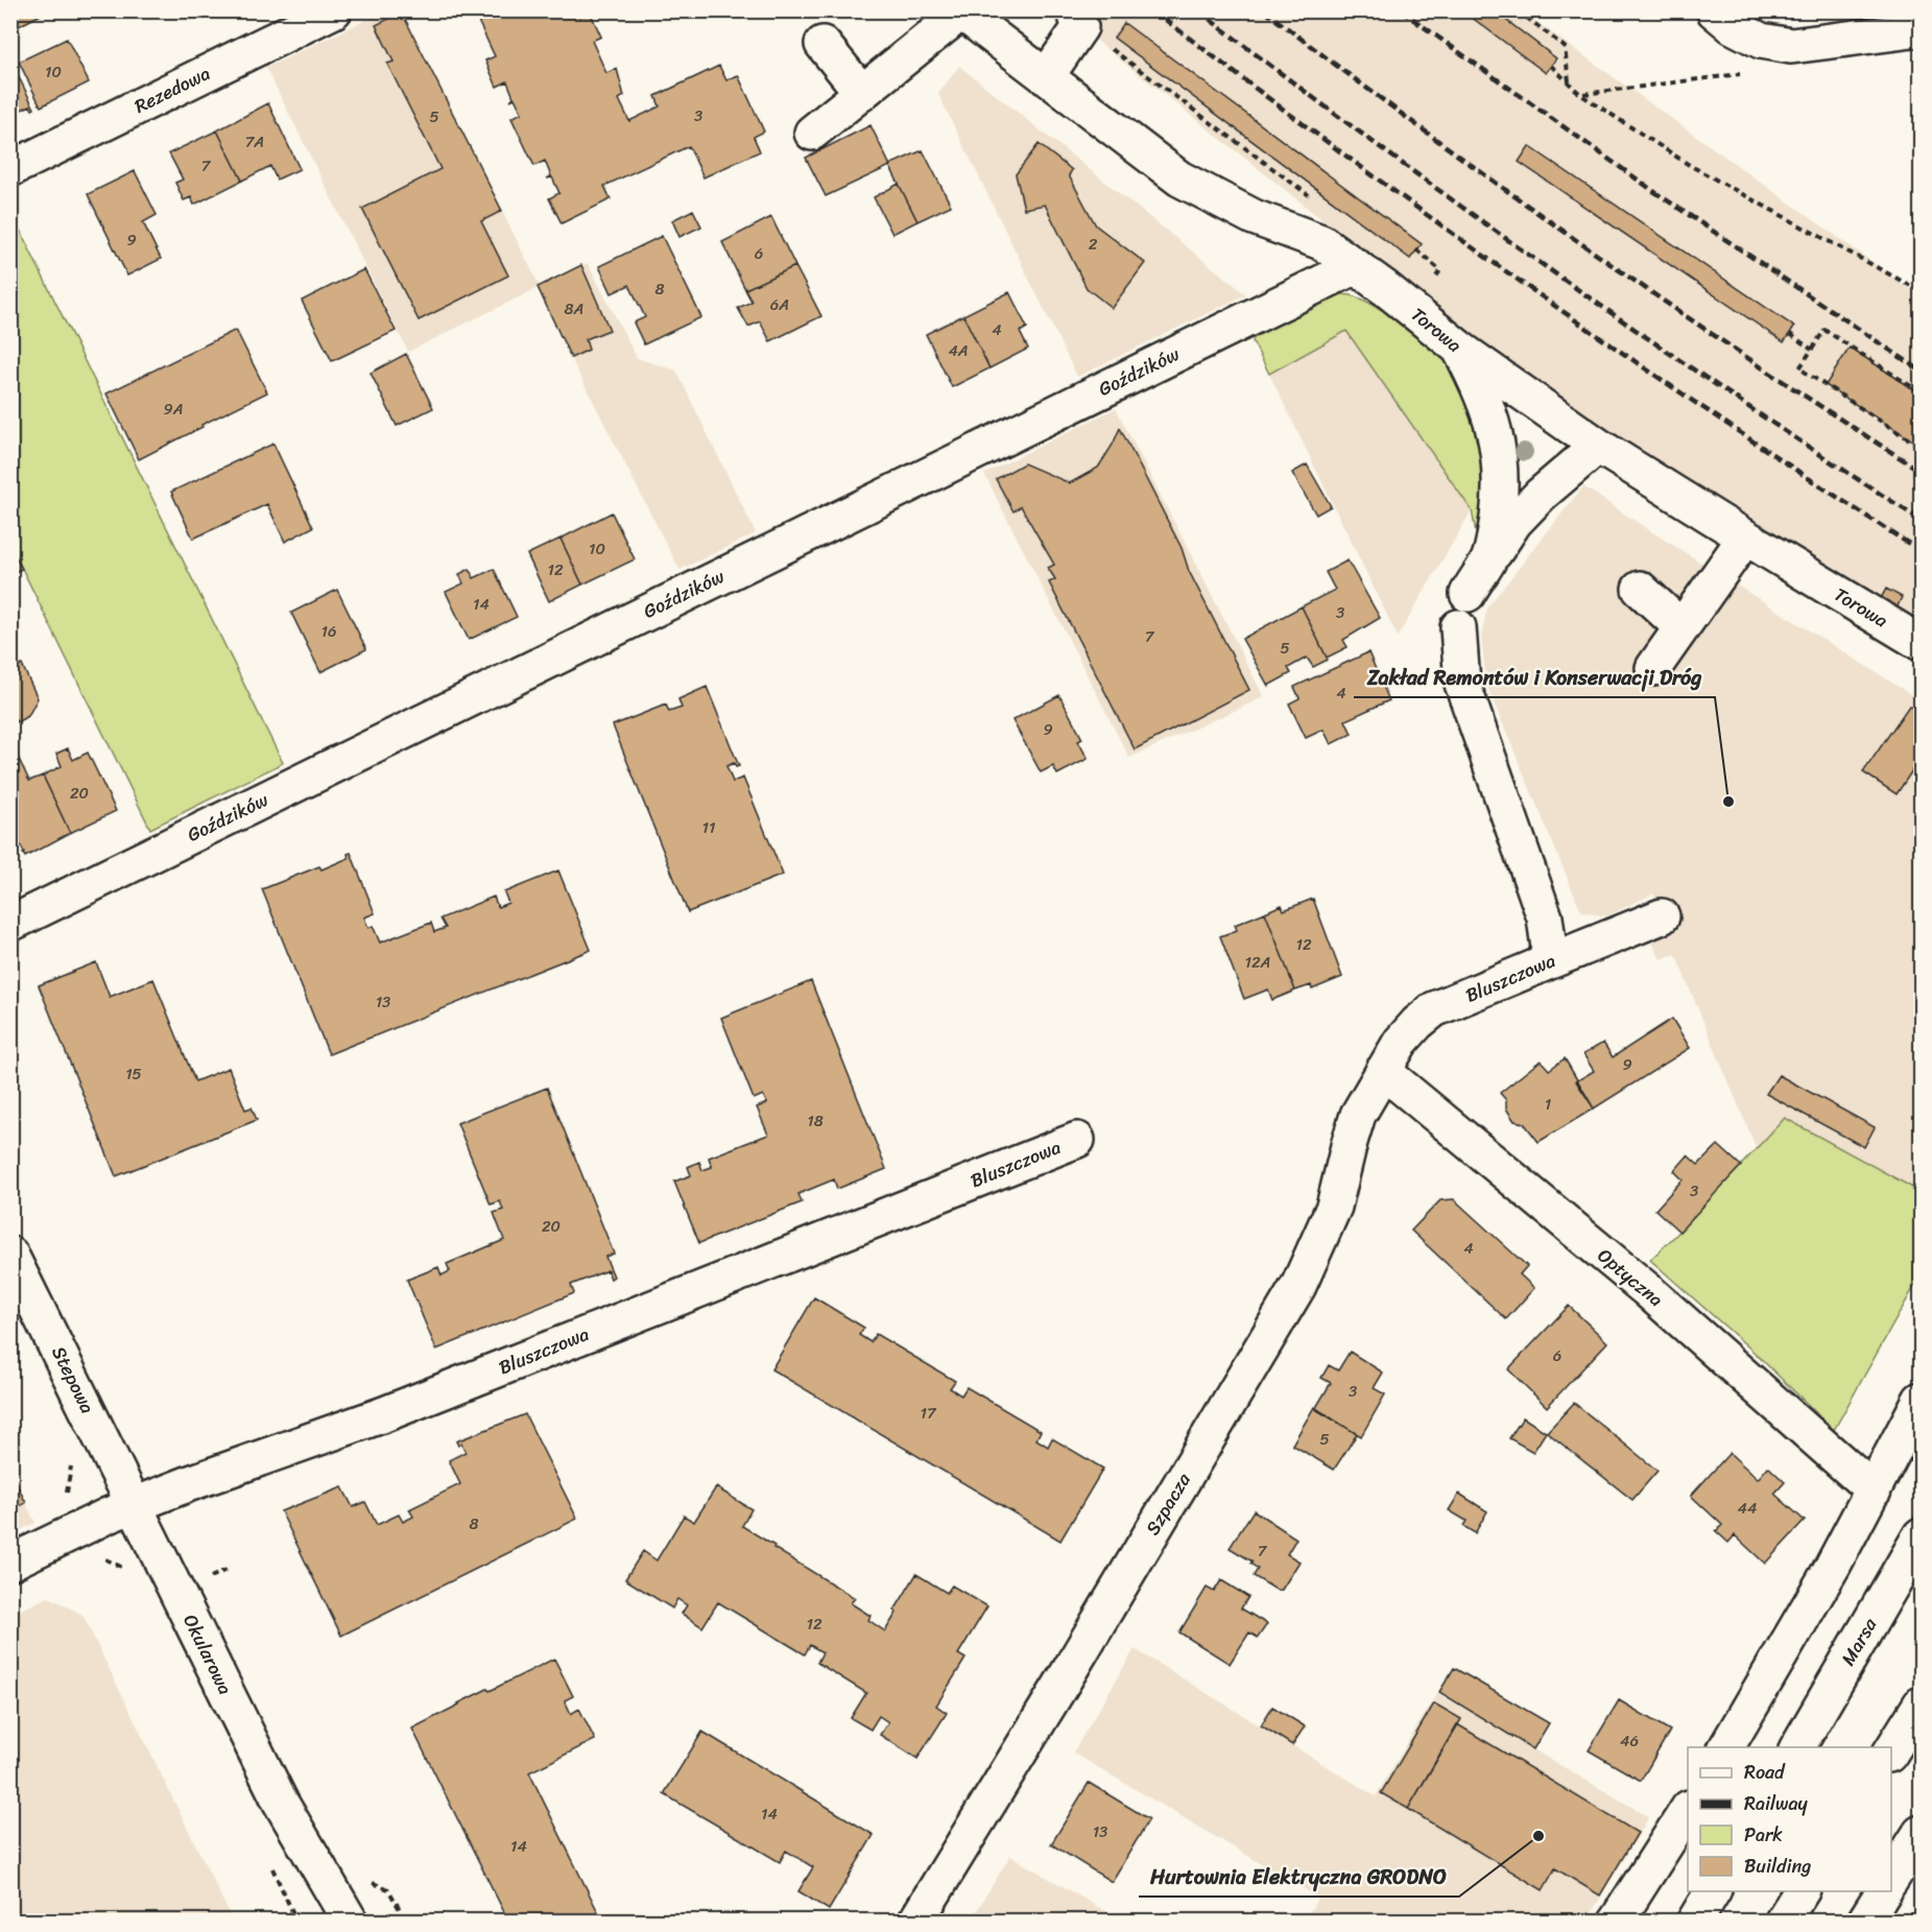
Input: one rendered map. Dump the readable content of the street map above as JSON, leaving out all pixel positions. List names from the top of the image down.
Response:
{
  "streets": {
    "street": [
      "Rezedowa",
      "Torowa",
      "Goździków",
      "Bluszczowa",
      "Optyczna",
      "Stepowa",
      "Szpacza",
      "Marsa",
      "Okularowa"
    ]
  },
  "crossings": [
    ["Torowa", "Goździków"],
    ["Bluszczowa", "Optyczna"],
    ["Bluszczowa", "Stepowa"],
    ["Bluszczowa", "Szpacza"],
    ["Bluszczowa", "Okularowa"],
    ["Optyczna", "Szpacza"],
    ["Stepowa", "Okularowa"]
  ],
  "places": ["Zakład Remontów i Konserwacji Dróg", "Hurtownia Elektryczna GRODNO"],
  "house_numbers": [
    "10",
    "3",
    "5",
    "7A",
    "7",
    "9",
    "2",
    "6",
    "8",
    "6A",
    "8A",
    "4",
    "4A",
    "9A",
    "10",
    "12",
    "14",
    "3",
    "16",
    "7",
    "5",
    "4",
    "9",
    "20",
    "11",
    "12",
    "12A",
    "13",
    "9",
    "15",
    "1",
    "18",
    "3",
    "20",
    "4",
    "6",
    "3",
    "17",
    "5",
    "44",
    "8",
    "7",
    "12",
    "46",
    "14",
    "13",
    "14"
  ],
  "legend": [
    "Road",
    "Railway",
    "Park",
    "Building"
  ]
}
